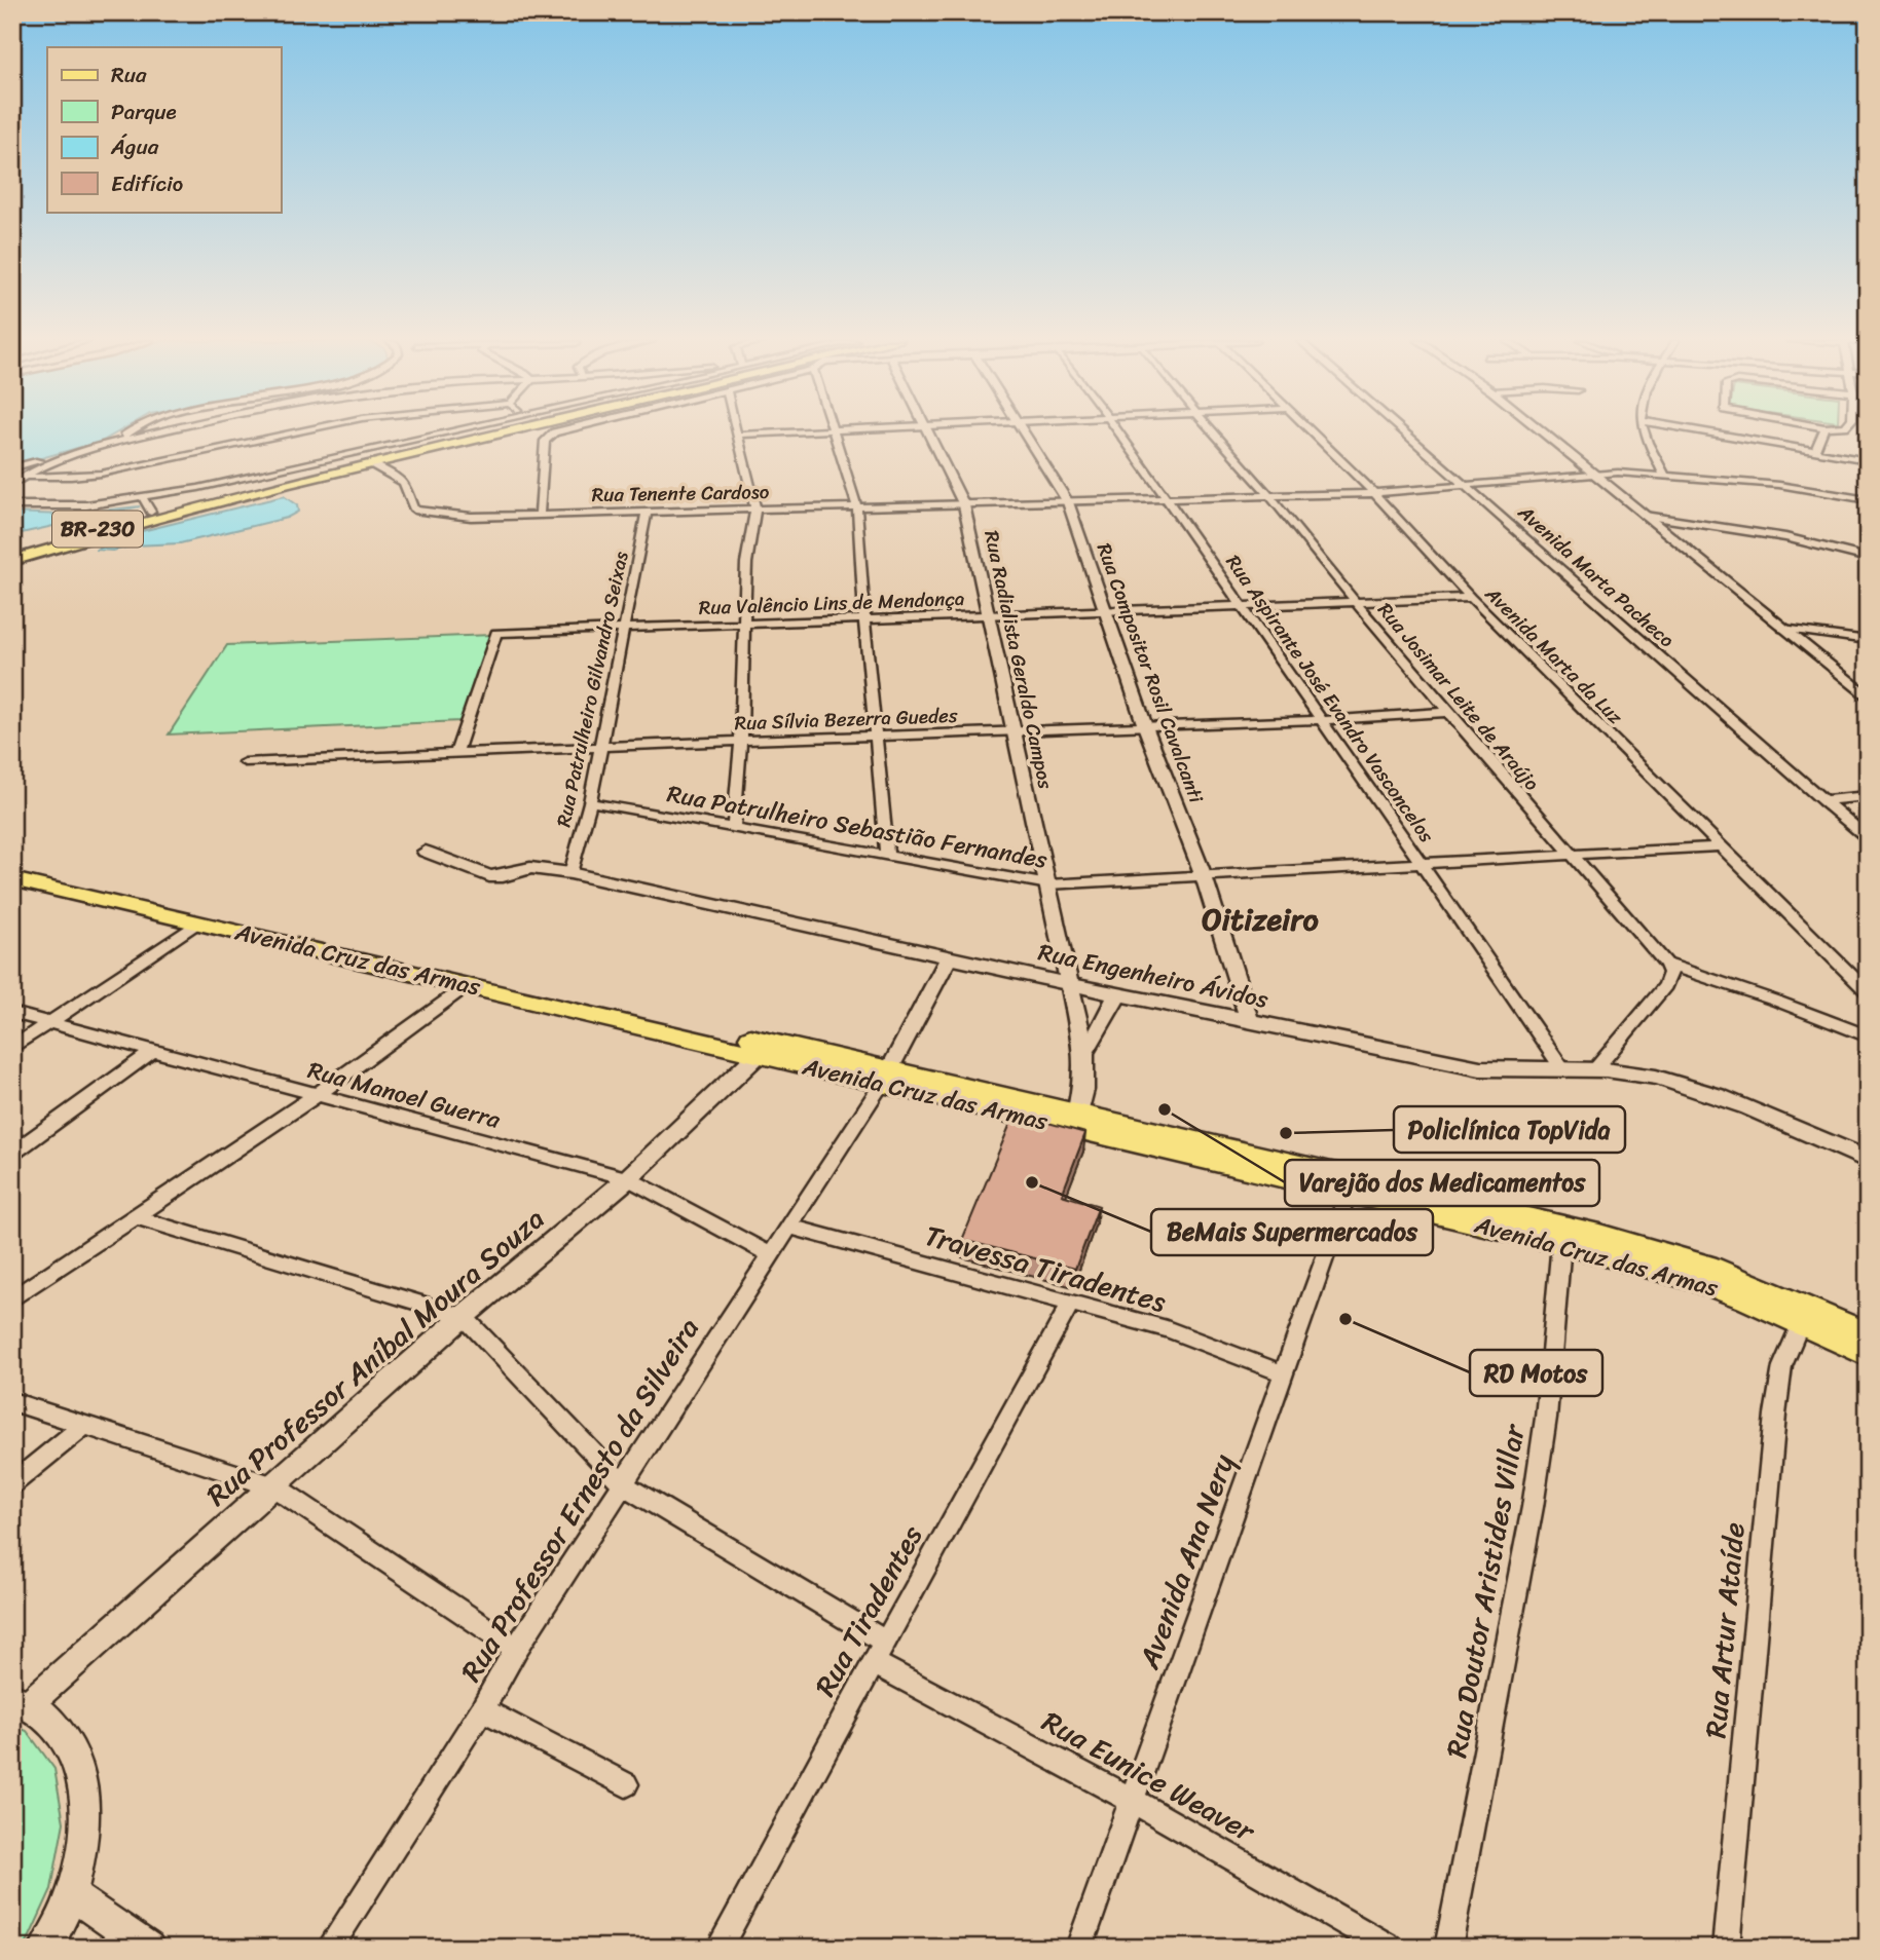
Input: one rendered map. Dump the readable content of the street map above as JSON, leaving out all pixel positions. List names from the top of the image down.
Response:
{
  "streets": {
    "highway": ["BR-230"],
    "main road": ["Avenida Cruz das Armas"],
    "street": [
      "Rua Tenente Cardoso",
      "Avenida Marta Pacheco",
      "Rua Valêncio Lins de Mendonça",
      "Avenida Marta da Luz",
      "Rua Radialista Geraldo Campos",
      "Rua Compositor Rosil Cavalcanti",
      "Rua Patrulheiro Gilvandro Seixas",
      "Rua Josimar Leite de Araújo",
      "Rua Aspirante José Evandro Vasconcelos",
      "Rua Sílvia Bezerra Guedes",
      "Rua Patrulheiro Sebastião Fernandes",
      "Rua Engenheiro Ávidos",
      "Rua Manoel Guerra",
      "Travessa Tiradentes",
      "Rua Professor Aníbal Moura Souza",
      "Rua Professor Ernesto da Silveira",
      "Avenida Ana Nery",
      "Rua Doutor Aristides Villar",
      "Rua Tiradentes",
      "Rua Artur Ataíde",
      "Rua Eunice Weaver"
    ]
  },
  "crossings": [
    ["Rua Tenente Cardoso", "Avenida Marta Pacheco"],
    ["Rua Tenente Cardoso", "Avenida Marta da Luz"],
    ["Rua Tenente Cardoso", "Rua Radialista Geraldo Campos"],
    ["Rua Tenente Cardoso", "Rua Compositor Rosil Cavalcanti"],
    ["Rua Tenente Cardoso", "Rua Patrulheiro Gilvandro Seixas"],
    ["Rua Tenente Cardoso", "Rua Josimar Leite de Araújo"],
    ["Rua Tenente Cardoso", "Rua Aspirante José Evandro Vasconcelos"],
    ["Rua Valêncio Lins de Mendonça", "Avenida Marta da Luz"],
    ["Rua Valêncio Lins de Mendonça", "Rua Radialista Geraldo Campos"],
    ["Rua Valêncio Lins de Mendonça", "Rua Compositor Rosil Cavalcanti"],
    ["Rua Valêncio Lins de Mendonça", "Rua Patrulheiro Gilvandro Seixas"],
    ["Rua Valêncio Lins de Mendonça", "Rua Josimar Leite de Araújo"],
    ["Rua Valêncio Lins de Mendonça", "Rua Aspirante José Evandro Vasconcelos"],
    ["Rua Valêncio Lins de Mendonça", "Rua Sílvia Bezerra Guedes"],
    ["Avenida Marta da Luz", "Rua Patrulheiro Sebastião Fernandes"],
    ["Rua Radialista Geraldo Campos", "Rua Sílvia Bezerra Guedes"],
    ["Rua Radialista Geraldo Campos", "Rua Patrulheiro Sebastião Fernandes"],
    ["Rua Radialista Geraldo Campos", "Avenida Cruz das Armas"],
    ["Rua Radialista Geraldo Campos", "Rua Engenheiro Ávidos"],
    ["Rua Compositor Rosil Cavalcanti", "Rua Sílvia Bezerra Guedes"],
    ["Rua Compositor Rosil Cavalcanti", "Rua Patrulheiro Sebastião Fernandes"],
    ["Rua Compositor Rosil Cavalcanti", "Rua Engenheiro Ávidos"],
    ["Rua Patrulheiro Gilvandro Seixas", "Rua Sílvia Bezerra Guedes"],
    ["Rua Patrulheiro Gilvandro Seixas", "Rua Patrulheiro Sebastião Fernandes"],
    ["Rua Patrulheiro Gilvandro Seixas", "Rua Engenheiro Ávidos"],
    ["Rua Josimar Leite de Araújo", "Rua Sílvia Bezerra Guedes"],
    ["Rua Josimar Leite de Araújo", "Rua Patrulheiro Sebastião Fernandes"],
    ["Rua Aspirante José Evandro Vasconcelos", "Rua Sílvia Bezerra Guedes"],
    ["Rua Aspirante José Evandro Vasconcelos", "Rua Patrulheiro Sebastião Fernandes"],
    ["Rua Aspirante José Evandro Vasconcelos", "Rua Engenheiro Ávidos"],
    ["Avenida Cruz das Armas", "Rua Professor Aníbal Moura Souza"],
    ["Avenida Cruz das Armas", "Rua Professor Ernesto da Silveira"],
    ["Avenida Cruz das Armas", "Avenida Ana Nery"],
    ["Avenida Cruz das Armas", "Rua Doutor Aristides Villar"],
    ["Avenida Cruz das Armas", "Rua Artur Ataíde"],
    ["Rua Manoel Guerra", "Rua Professor Aníbal Moura Souza"],
    ["Rua Manoel Guerra", "Rua Professor Ernesto da Silveira"],
    ["Travessa Tiradentes", "Rua Professor Ernesto da Silveira"],
    ["Travessa Tiradentes", "Avenida Ana Nery"],
    ["Travessa Tiradentes", "Rua Tiradentes"],
    ["Rua Professor Aníbal Moura Souza", "Rua Eunice Weaver"],
    ["Rua Professor Ernesto da Silveira", "Rua Eunice Weaver"],
    ["Avenida Ana Nery", "Rua Eunice Weaver"],
    ["Rua Tiradentes", "Rua Eunice Weaver"]
  ],
  "districts": ["Oitizeiro"],
  "places": [
    "Varejão dos Medicamentos",
    "Policlínica TopVida",
    "BeMais Supermercados",
    "RD Motos"
  ],
  "legend": [
    "Rua",
    "Parque",
    "Água",
    "Edifício"
  ]
}
